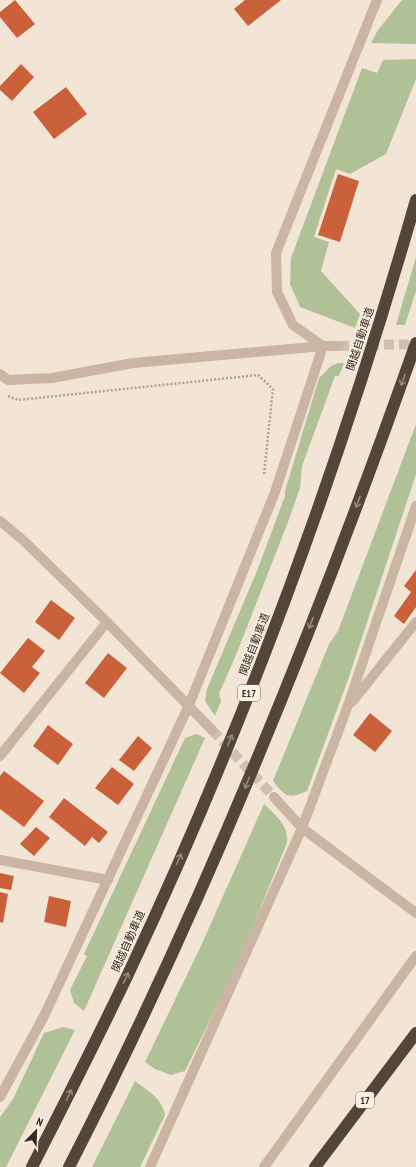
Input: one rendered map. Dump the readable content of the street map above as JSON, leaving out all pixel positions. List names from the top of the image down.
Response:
{
  "streets": {
    "highway": ["関越自動車道", "E17", "17"]
  },
  "north": "top right"
}
